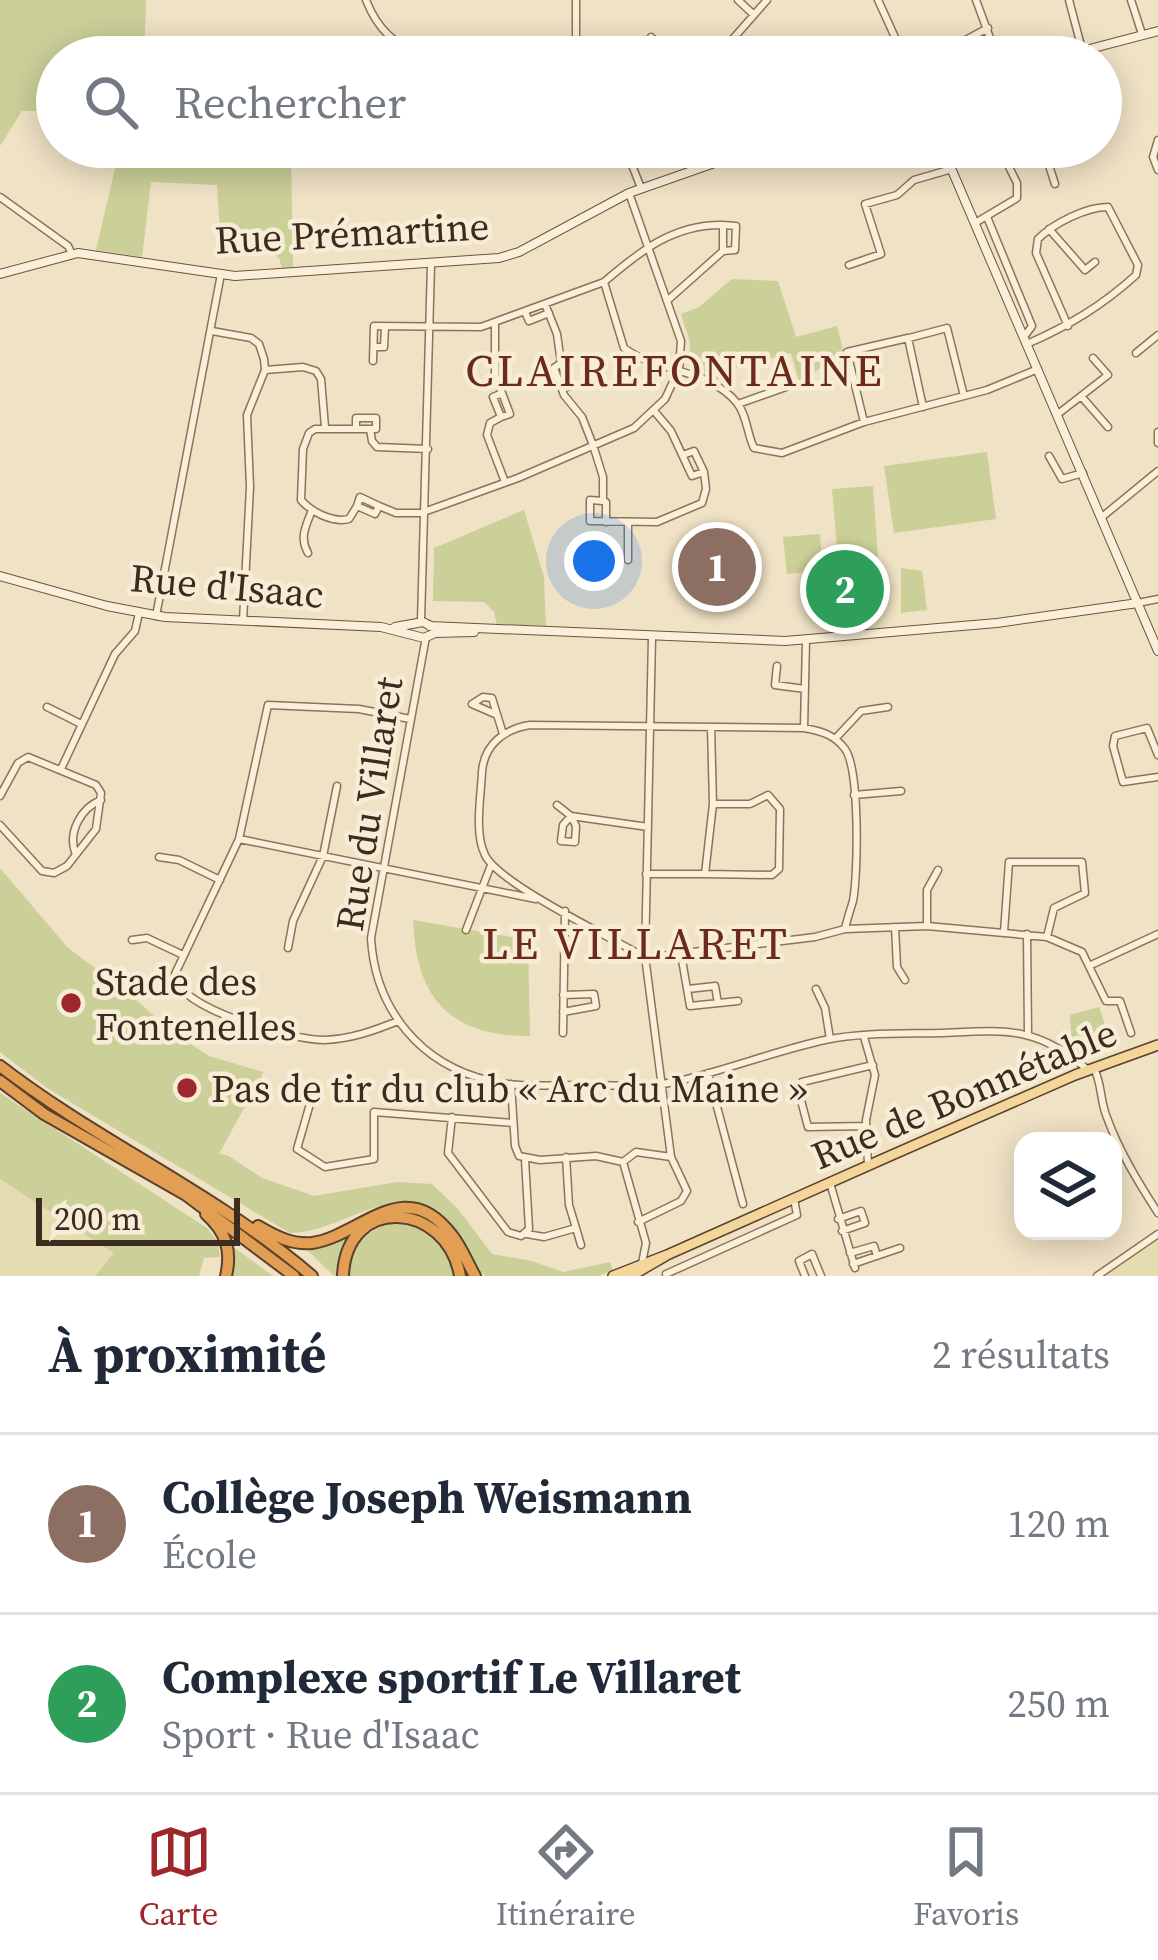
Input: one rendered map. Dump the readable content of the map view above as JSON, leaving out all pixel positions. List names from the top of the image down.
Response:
{
  "streets": {
    "main road": ["Rue de Bonnétable"],
    "street": ["Rue Prémartine", "Rue d'Isaac", "Rue du Villaret"]
  },
  "crossings": [
    ["Rue Prémartine", "Rue du Villaret"],
    ["Rue d'Isaac", "Rue du Villaret"]
  ],
  "districts": ["CLAIREFONTAINE", "LE VILLARET"],
  "places": ["Stade des Fontenelles", "Pas de tir du club « Arc du Maine »"],
  "scale_bar": "200 m",
  "page": {
    "search": "Rechercher",
    "pins": ["1", "2"],
    "scale": "200 m",
    "heading": ["À proximité", "2 résultats"],
    "list": [
      {
        "mark": "1",
        "name": "Collège Joseph Weismann",
        "note": "École",
        "value": "120 m"
      },
      {
        "mark": "2",
        "name": "Complexe sportif Le Villaret",
        "note": "Sport · Rue d'Isaac",
        "value": "250 m"
      }
    ],
    "nav": ["Carte", "Itinéraire", "Favoris"]
  }
}
